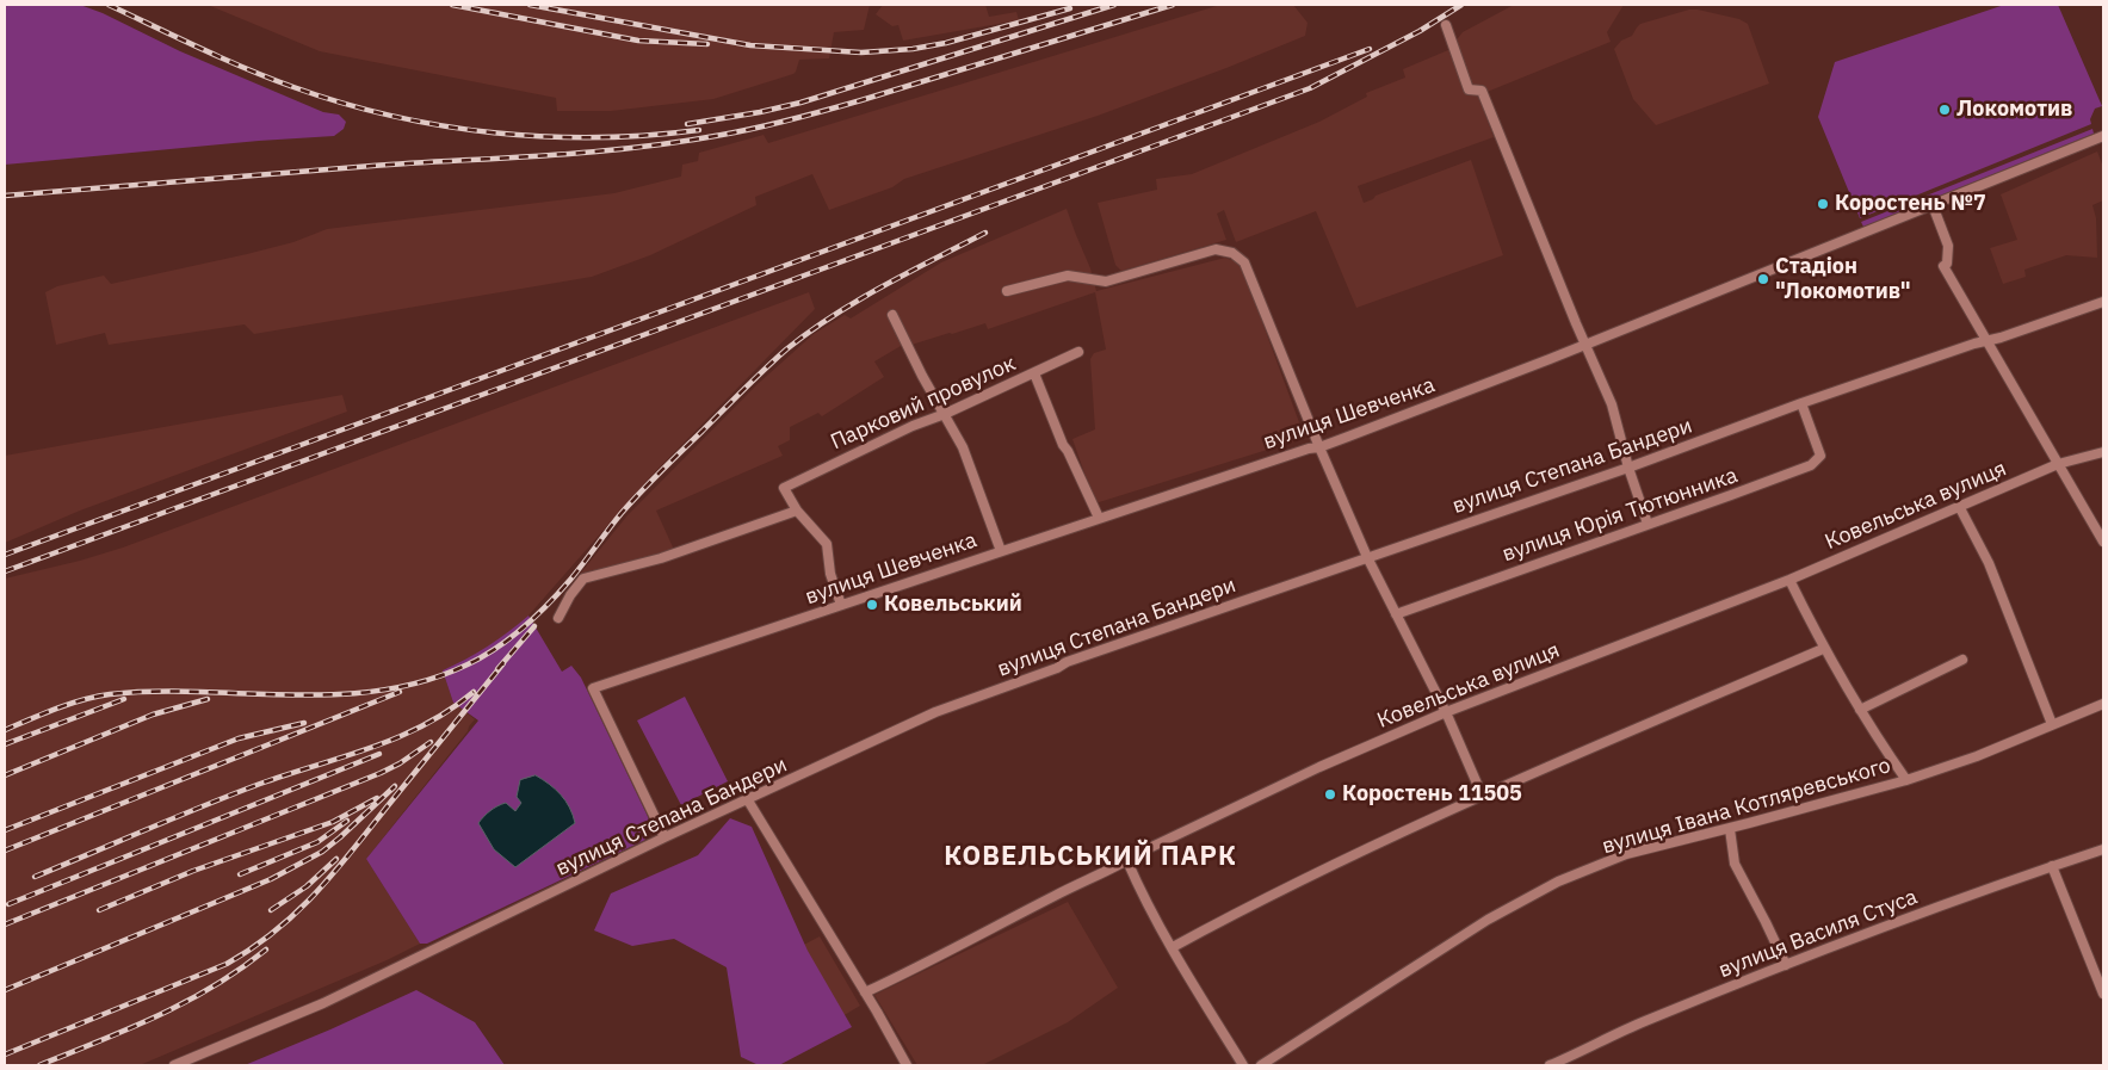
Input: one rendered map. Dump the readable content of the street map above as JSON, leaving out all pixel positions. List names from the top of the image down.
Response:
{
  "streets": {
    "street": [
      "Парковий провулок",
      "вулиця Шевченка",
      "вулиця Степана Бандери",
      "Ковельська вулиця",
      "вулиця Юрія Тютюнника",
      "вулиця Івана Котляревського",
      "вулиця Василя Стуса"
    ]
  },
  "crossings": [
    ["вулиця Шевченка", "вулиця Степана Бандери"],
    ["вулиця Степана Бандери", "вулиця Юрія Тютюнника"]
  ],
  "districts": ["КОВЕЛЬСЬКИЙ ПАРК"],
  "places": [
    "Локомотив",
    "Коростень №7",
    "Стадіон \"Локомотив\"",
    "Ковельський",
    "Коростень 11505"
  ]
}
